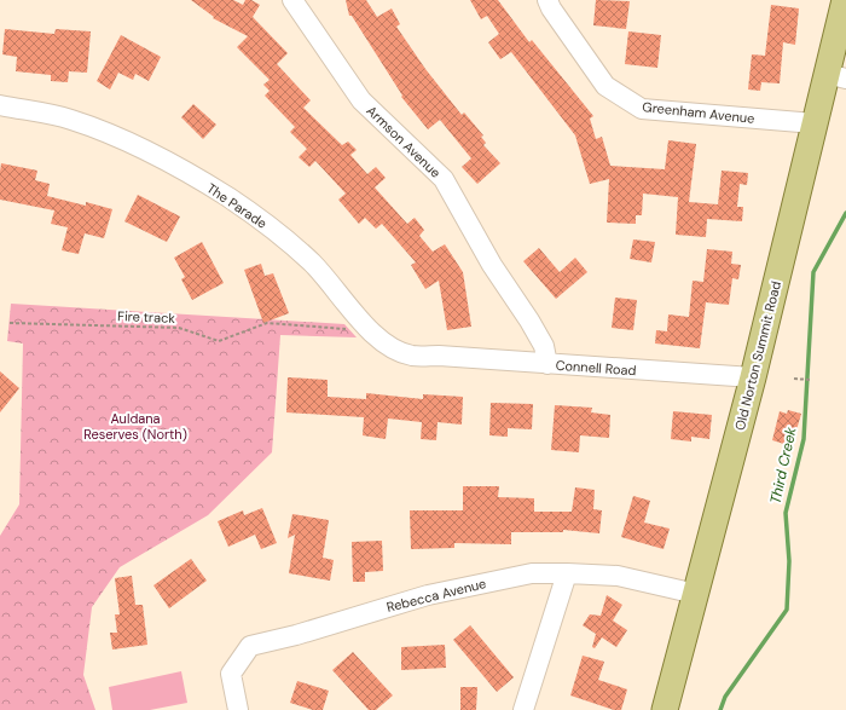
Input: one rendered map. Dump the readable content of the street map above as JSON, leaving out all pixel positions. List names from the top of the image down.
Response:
{
  "streets": {
    "main road": ["Old Norton Summit Road"],
    "street": [
      "Greenham Avenue",
      "Armson Avenue",
      "The Parade",
      "Connell Road",
      "Rebecca Avenue"
    ],
    "path": ["Fire track"]
  },
  "crossings": [
    ["Greenham Avenue", "Old Norton Summit Road"],
    ["Armson Avenue", "Connell Road"],
    ["The Parade", "Fire track"],
    ["The Parade", "Connell Road"],
    ["Old Norton Summit Road", "Connell Road"],
    ["Old Norton Summit Road", "Rebecca Avenue"]
  ],
  "water": ["Third Creek"],
  "parks": ["Auldana Reserves (North)"]
}
